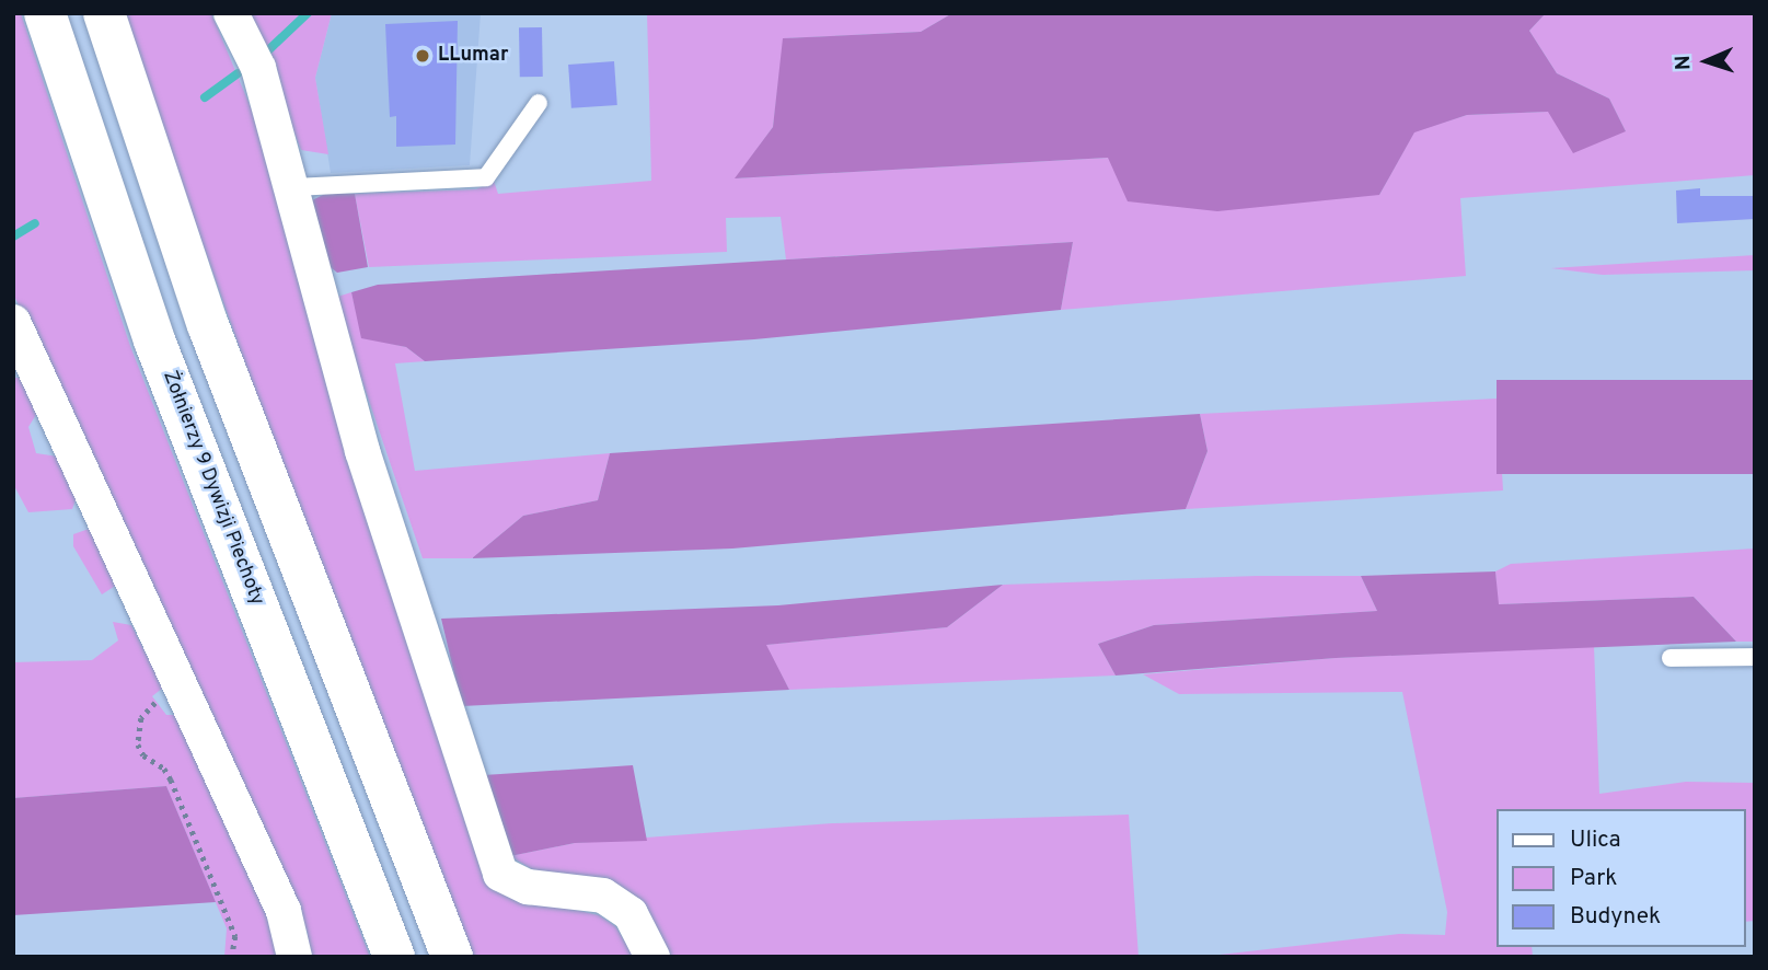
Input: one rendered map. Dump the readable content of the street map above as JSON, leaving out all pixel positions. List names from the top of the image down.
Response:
{
  "streets": {
    "highway": ["Żołnierzy 9 Dywizji Piechoty"]
  },
  "places": ["LLumar"],
  "legend": ["Ulica", "Park", "Budynek"],
  "north": "left"
}
